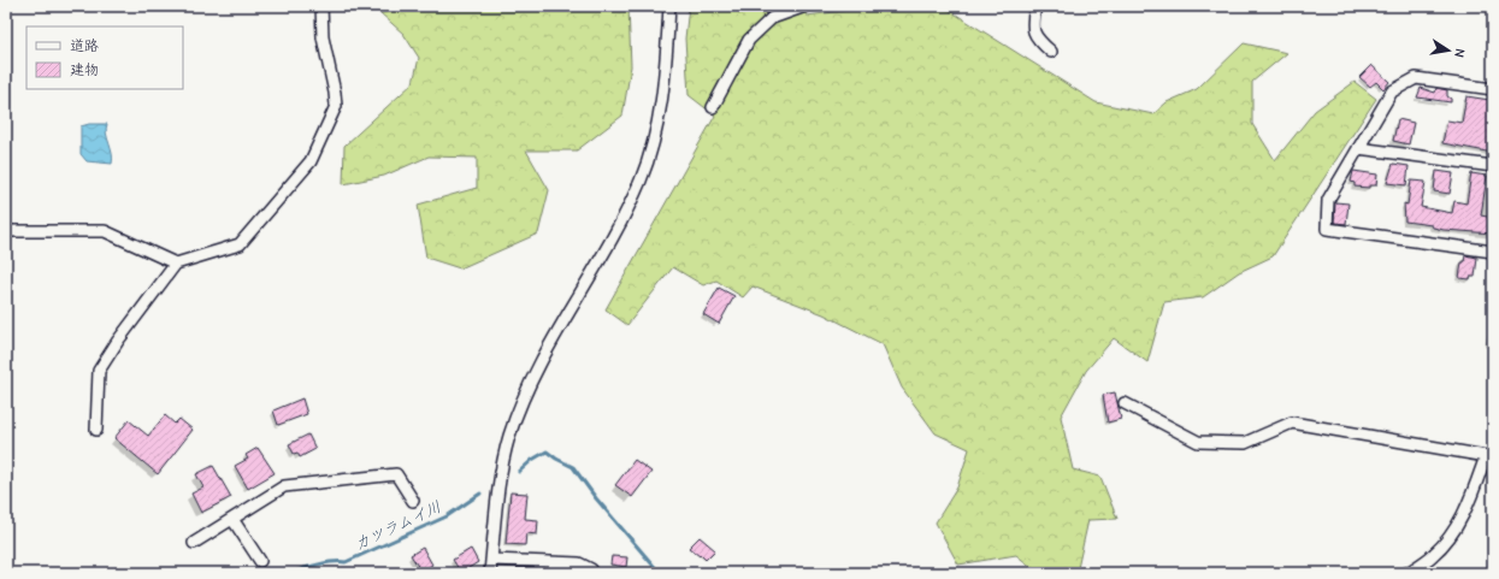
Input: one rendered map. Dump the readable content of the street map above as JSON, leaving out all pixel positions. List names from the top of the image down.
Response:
{
  "water": ["カツラムイ川"],
  "legend": ["道路", "建物"],
  "north": "right"
}
